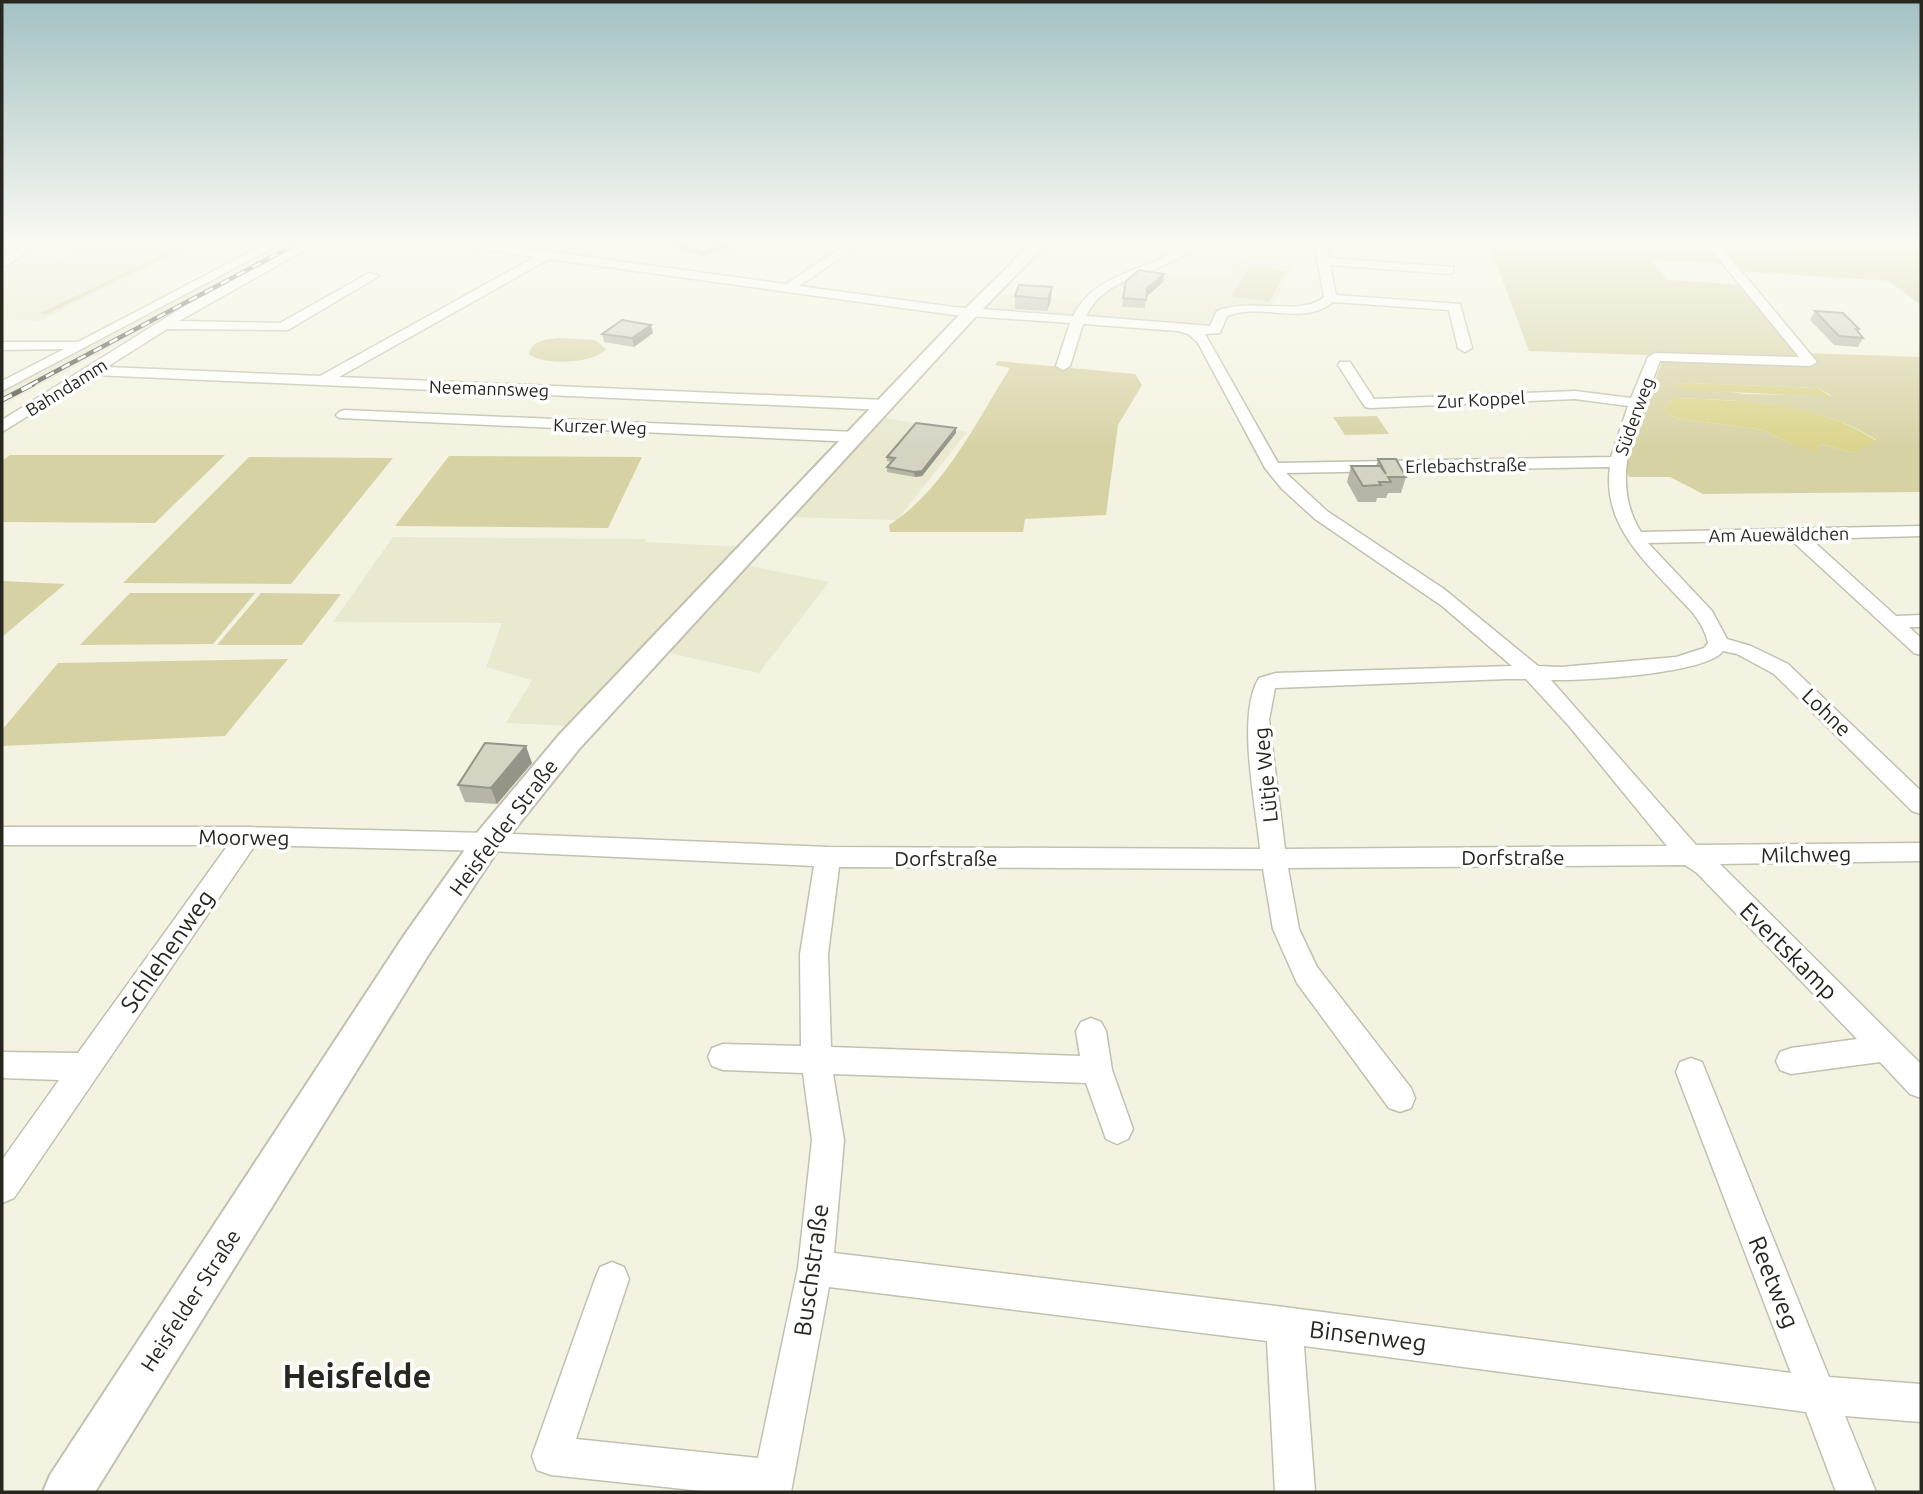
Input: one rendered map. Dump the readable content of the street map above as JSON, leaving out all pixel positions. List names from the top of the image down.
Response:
{
  "streets": {
    "main road": ["Heisfelder Straße"],
    "street": [
      "Bahndamm",
      "Neemannsweg",
      "Zur Koppel",
      "Süderweg",
      "Kurzer Weg",
      "Erlebachstraße",
      "Am Auewäldchen",
      "Lohne",
      "Lütje Weg",
      "Moorweg",
      "Milchweg",
      "Dorfstraße",
      "Schlehenweg",
      "Evertskamp",
      "Buschstraße",
      "Reetweg",
      "Binsenweg"
    ]
  },
  "crossings": [
    ["Bahndamm", "Neemannsweg"],
    ["Neemannsweg", "Heisfelder Straße"],
    ["Zur Koppel", "Süderweg"],
    ["Süderweg", "Erlebachstraße"],
    ["Süderweg", "Am Auewäldchen"],
    ["Süderweg", "Lohne"],
    ["Kurzer Weg", "Heisfelder Straße"],
    ["Lütje Weg", "Dorfstraße"],
    ["Heisfelder Straße", "Moorweg"],
    ["Heisfelder Straße", "Dorfstraße"],
    ["Moorweg", "Dorfstraße"],
    ["Moorweg", "Schlehenweg"],
    ["Milchweg", "Dorfstraße"],
    ["Milchweg", "Evertskamp"],
    ["Dorfstraße", "Evertskamp"],
    ["Dorfstraße", "Buschstraße"],
    ["Buschstraße", "Binsenweg"],
    ["Reetweg", "Binsenweg"]
  ],
  "districts": ["Heisfelde"]
}
